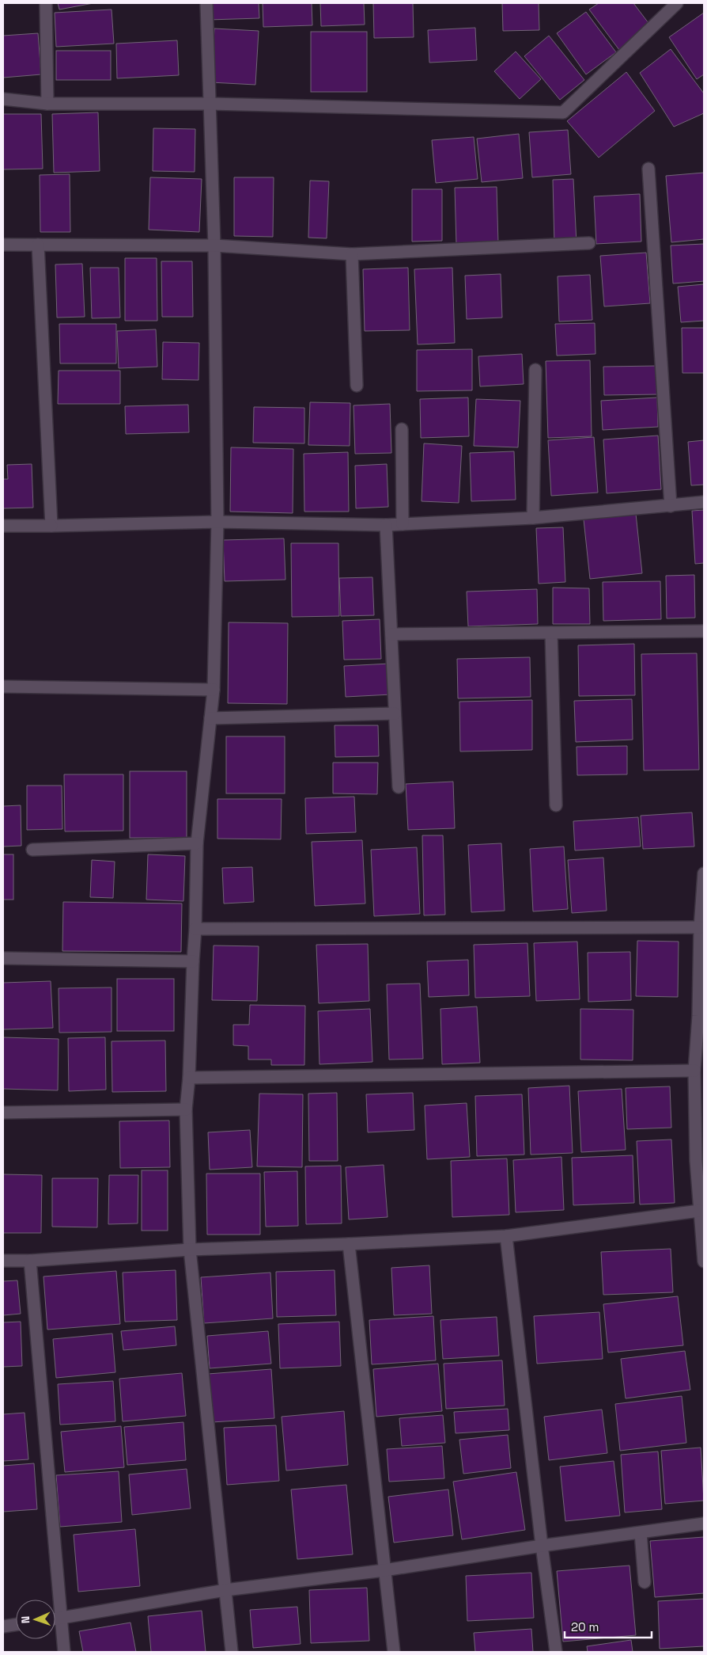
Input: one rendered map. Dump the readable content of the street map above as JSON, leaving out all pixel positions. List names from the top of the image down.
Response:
{
  "scale_bar": "20 m",
  "north": "left"
}
